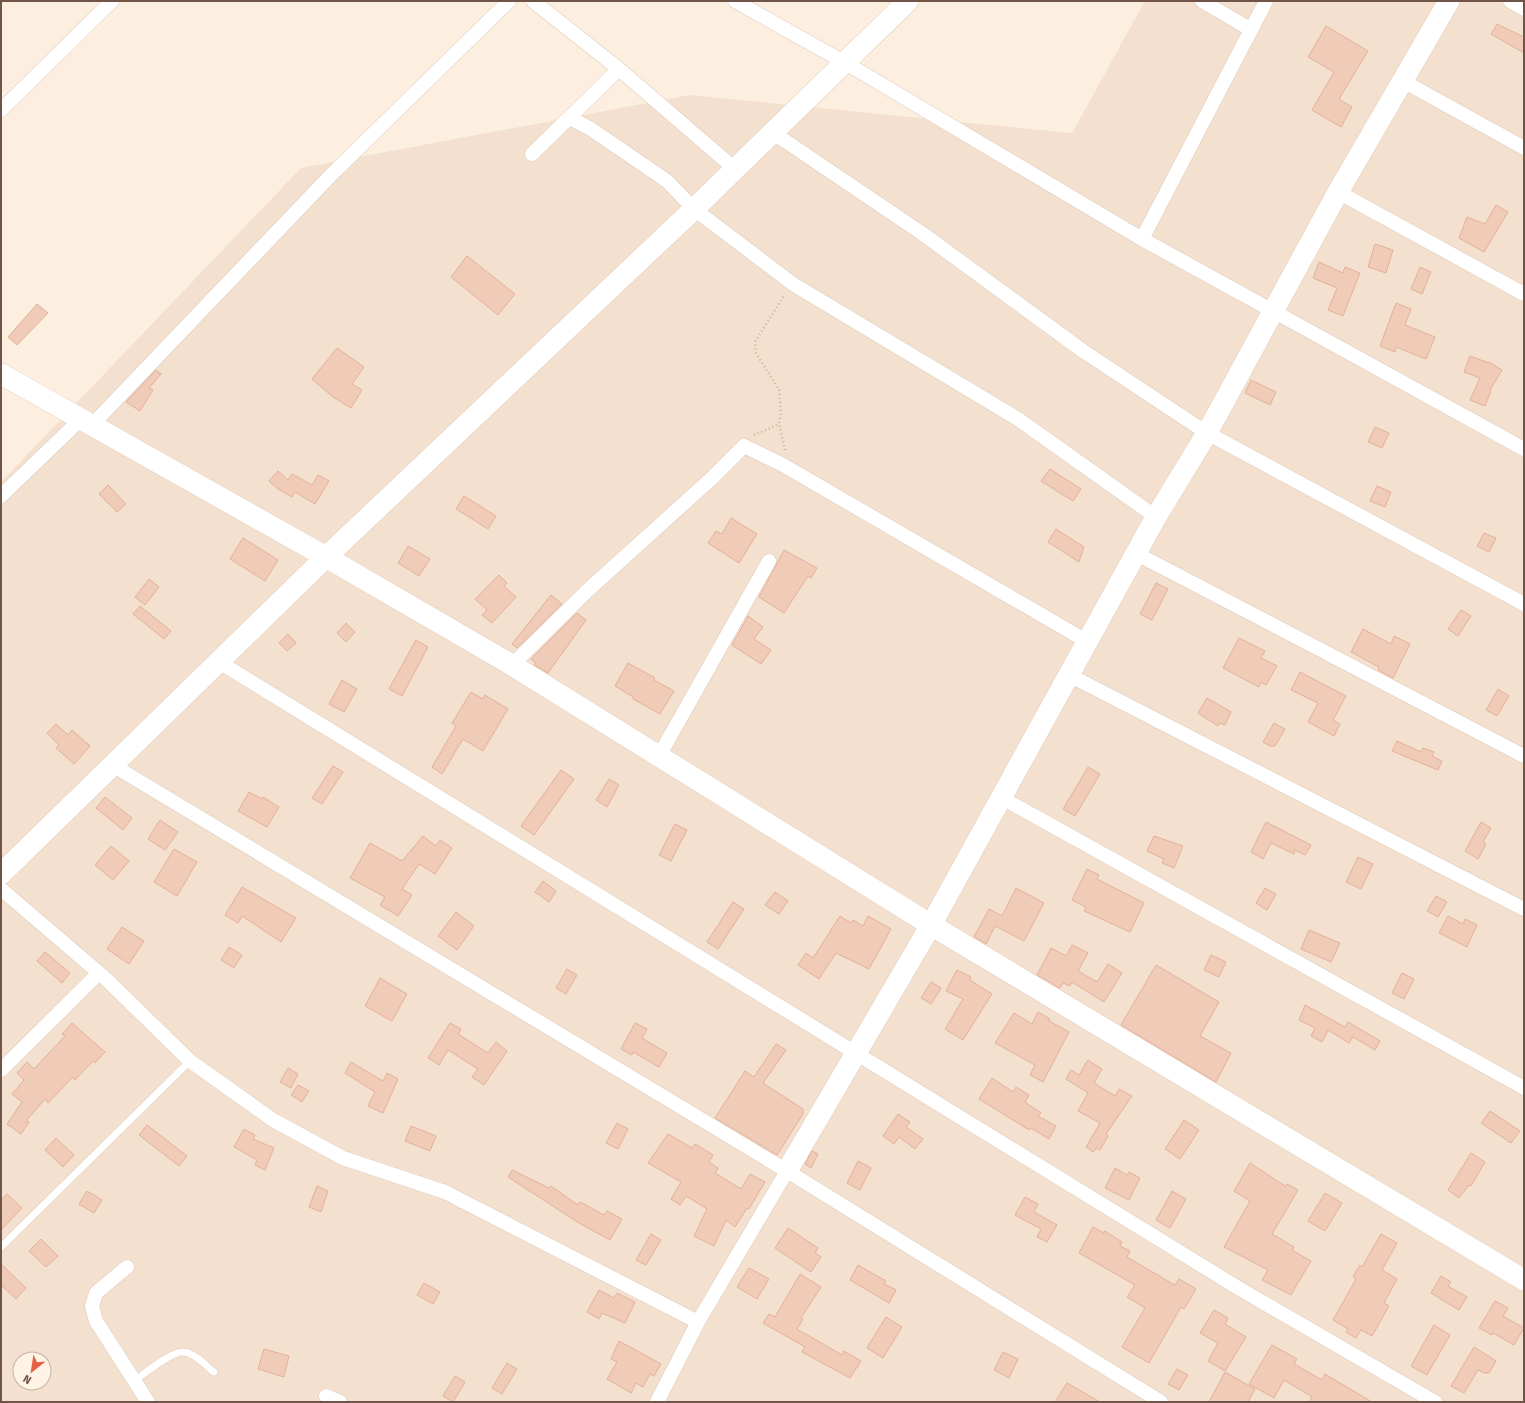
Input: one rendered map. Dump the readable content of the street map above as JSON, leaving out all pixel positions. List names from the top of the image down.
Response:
{
  "north": "bottom left"
}
